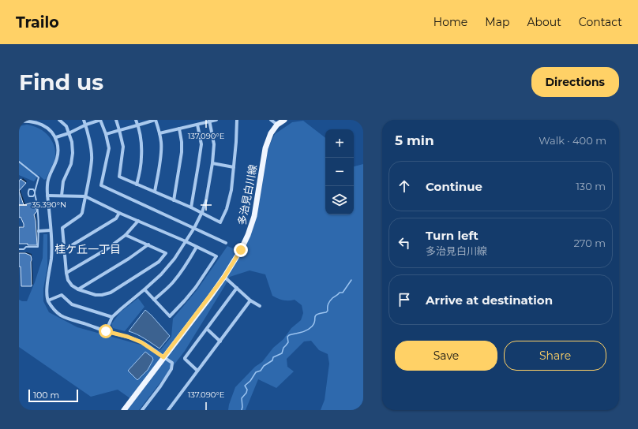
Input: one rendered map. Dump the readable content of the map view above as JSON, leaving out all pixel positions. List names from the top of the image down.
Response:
{
  "streets": {
    "main road": ["多治見白川線"]
  },
  "districts": ["桂ケ丘一丁目"],
  "scale_bar": "100 m",
  "page": {
    "header": "Trailo",
    "nav": [
      "Home",
      "Map",
      "About",
      "Contact"
    ],
    "buttons": [
      "Directions",
      ["Save", "Share"]
    ],
    "title": "Find us",
    "heading": ["5 min", "Walk · 400 m"],
    "map_buttons": ["+", "−"],
    "list": [
      ["Continue", "130 m"],
      ["Turn left", "多治見白川線", "270 m"],
      "Arrive at destination"
    ],
    "scale": "100 m"
  },
  "coordinates": ["137.090°E", "35.390°N"]
}
